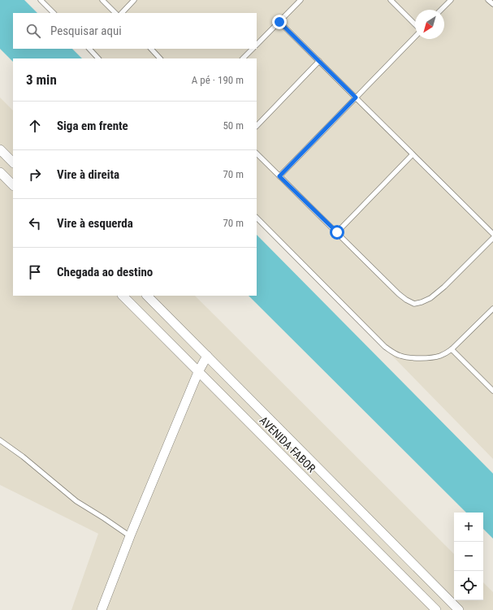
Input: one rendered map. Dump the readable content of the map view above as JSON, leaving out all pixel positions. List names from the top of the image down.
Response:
{
  "streets": {
    "street": ["AVENIDA FABOR"]
  },
  "north": "bottom left",
  "page": {
    "search": "Pesquisar aqui",
    "heading": ["3 min", "A pé · 190 m"],
    "list": [
      ["Siga em frente", "50 m"],
      ["Vire à direita", "70 m"],
      ["Vire à esquerda", "70 m"],
      "Chegada ao destino"
    ],
    "map_buttons": ["+", "−"]
  }
}
